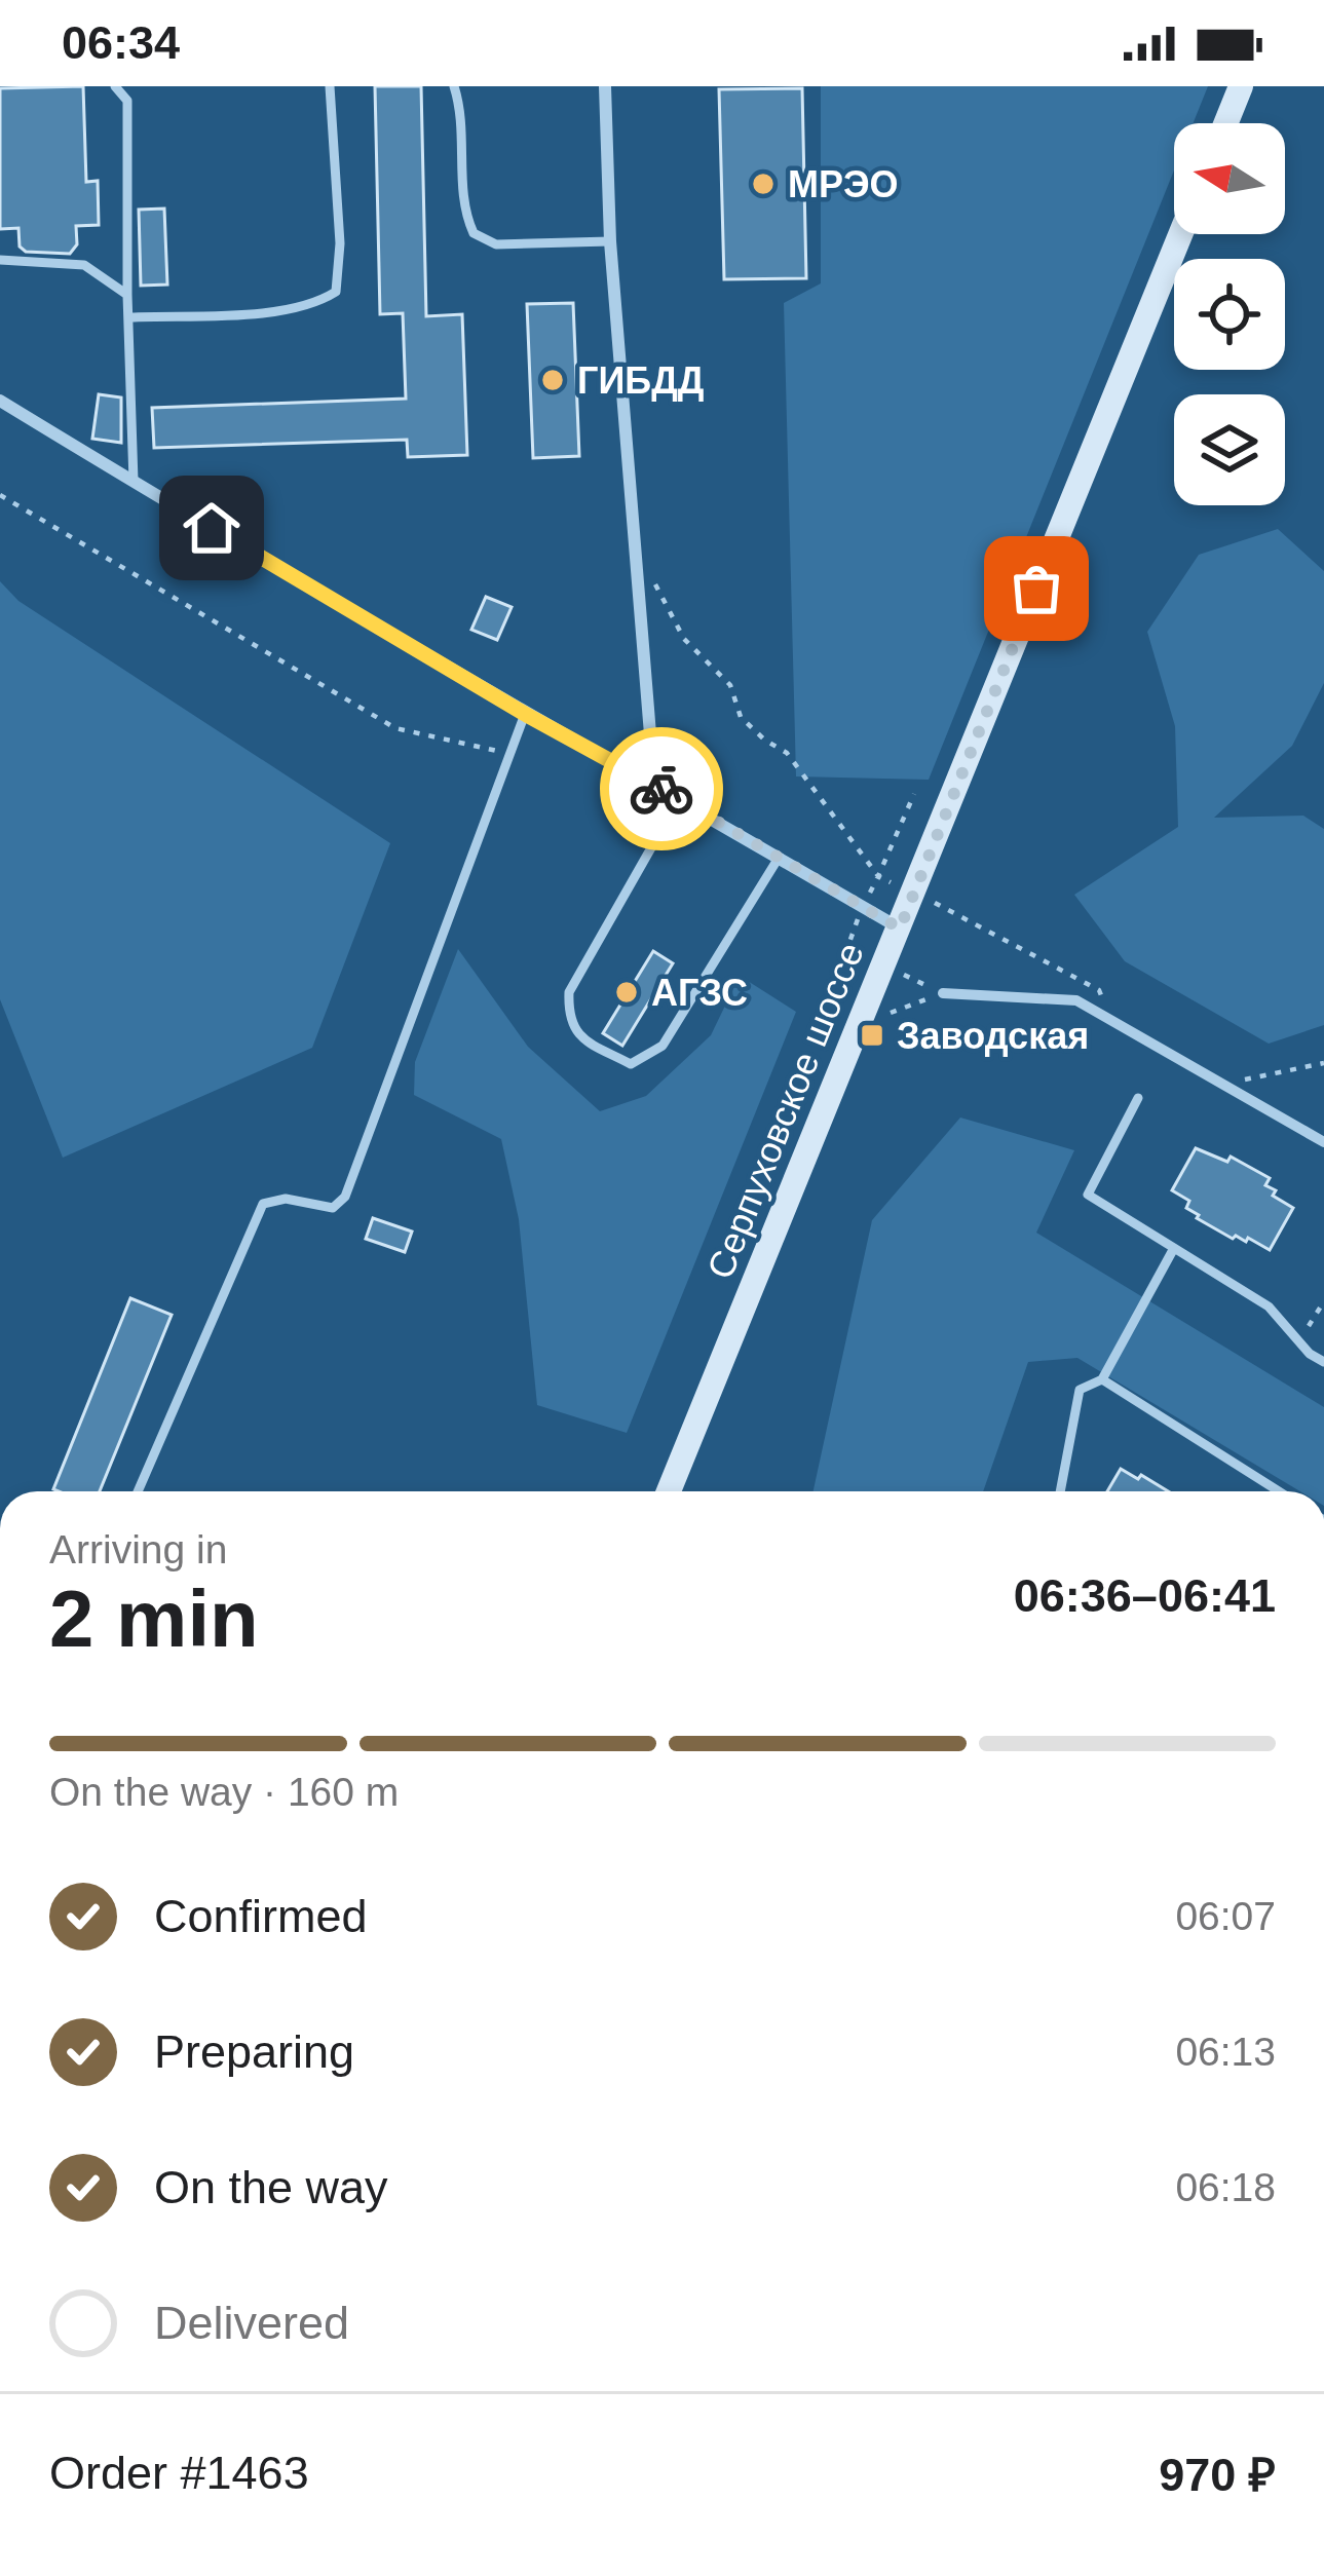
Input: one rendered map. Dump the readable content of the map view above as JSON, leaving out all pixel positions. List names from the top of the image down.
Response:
{
  "streets": {
    "main road": ["Серпуховское шоссе"]
  },
  "places": {
    "other": ["МРЭО", "ГИБДД", "АГЗС"],
    "transit": ["Заводская"]
  },
  "north": "left",
  "page": {
    "status": "06:34",
    "heading": ["2 min", "Arriving in", "06:36–06:41"],
    "panel": ["Order #1463", "970 ₽"],
    "bar": "On the way · 160 m",
    "list": [
      ["Confirmed", "06:07"],
      ["Preparing", "06:13"],
      ["On the way", "06:18"],
      "Delivered"
    ]
  }
}
